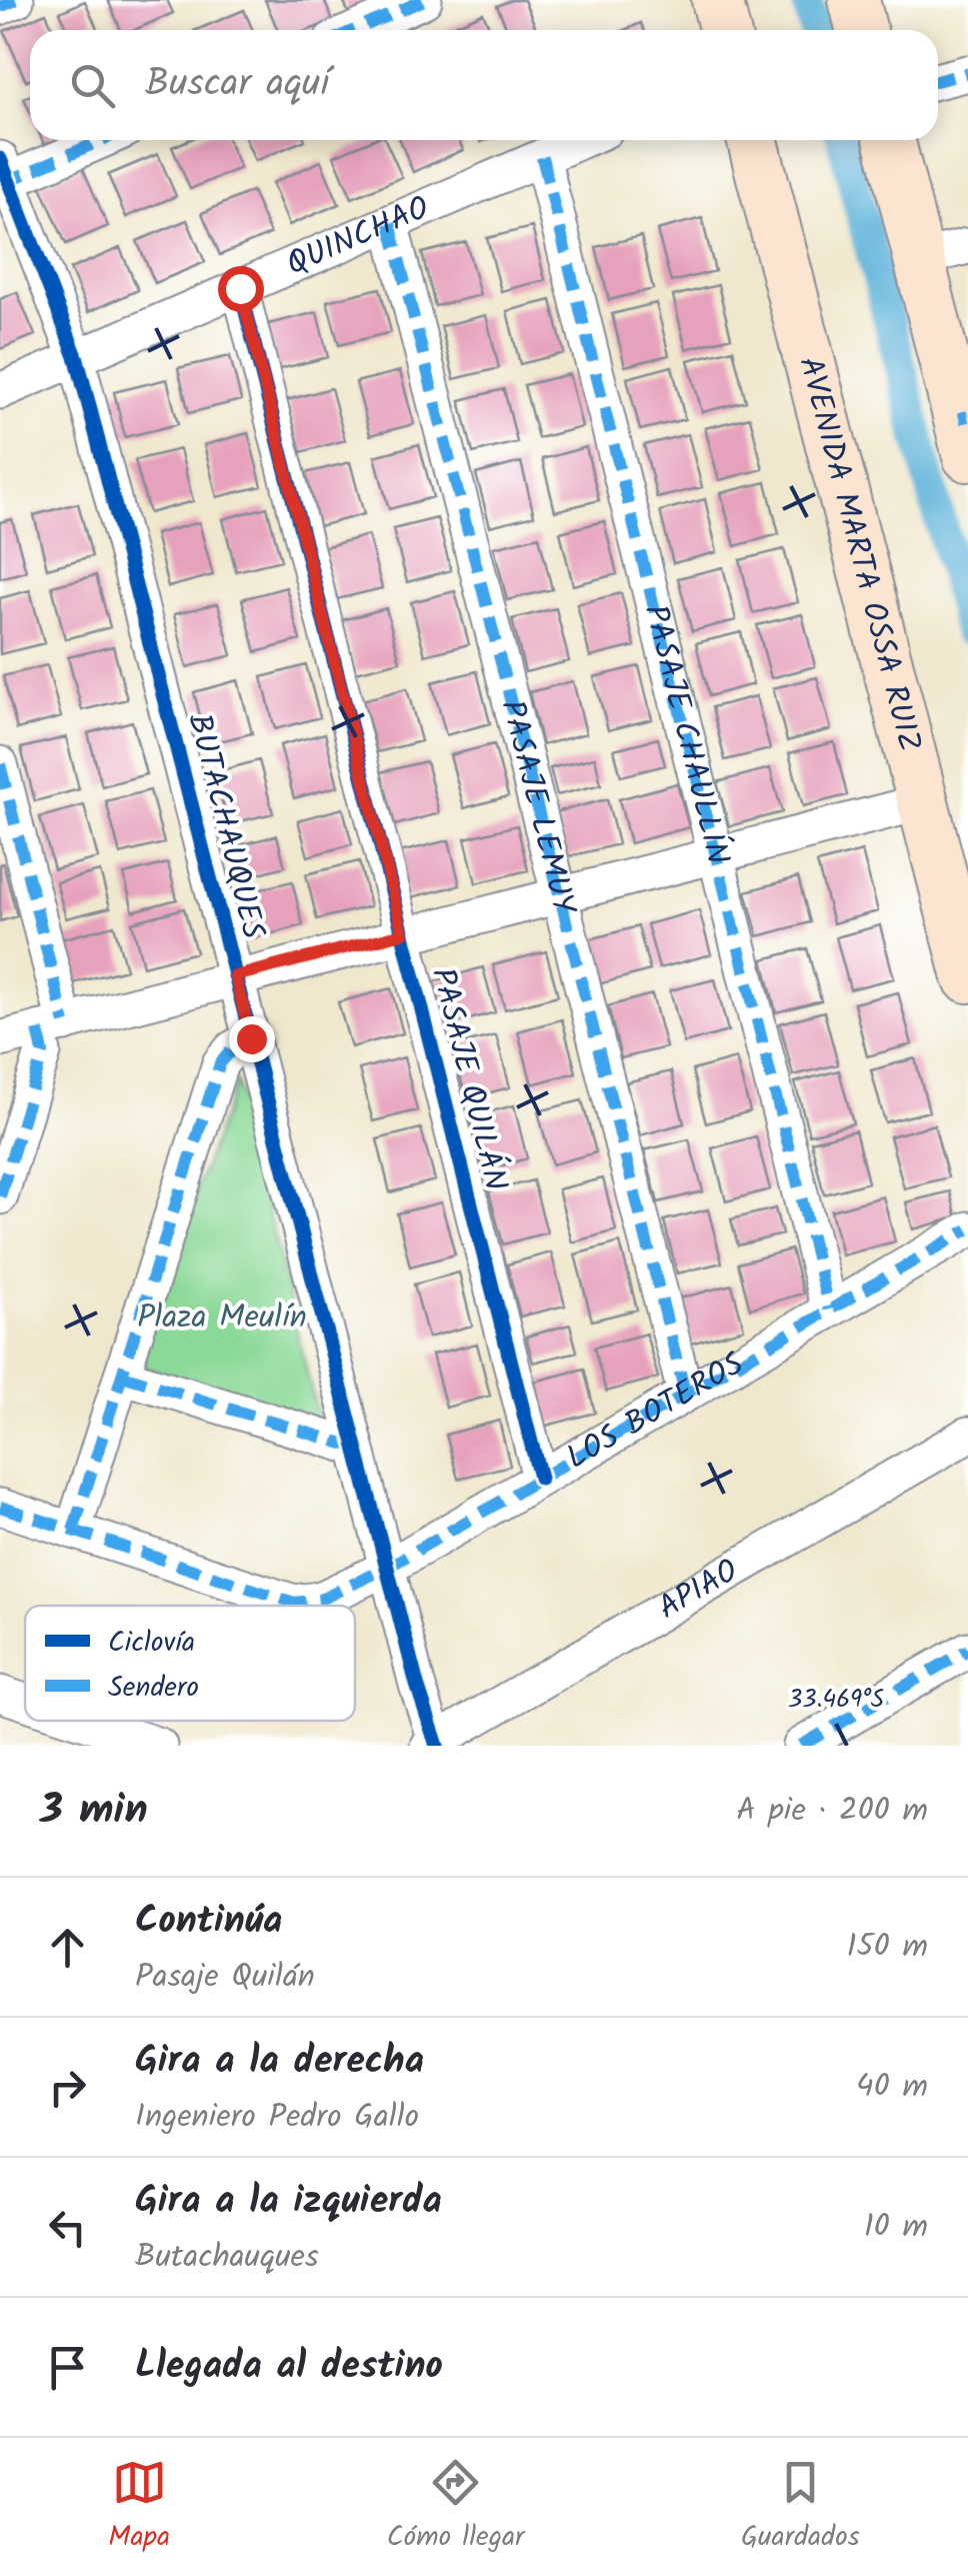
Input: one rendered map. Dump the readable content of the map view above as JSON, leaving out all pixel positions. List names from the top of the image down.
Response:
{
  "streets": {
    "street": [
      "QUINCHAO",
      "AVENIDA MARTA OSSA RUIZ",
      "PASAJE CHAULLÍN",
      "PASAJE LEMUY",
      "BUTACHAUQUES",
      "PASAJE QUILÁN",
      "LOS BOTEROS",
      "APIAO"
    ]
  },
  "crossings": [
    ["QUINCHAO", "PASAJE CHAULLÍN"],
    ["QUINCHAO", "PASAJE LEMUY"],
    ["QUINCHAO", "BUTACHAUQUES"],
    ["QUINCHAO", "PASAJE QUILÁN"],
    ["PASAJE CHAULLÍN", "LOS BOTEROS"],
    ["PASAJE LEMUY", "LOS BOTEROS"],
    ["BUTACHAUQUES", "LOS BOTEROS"],
    ["BUTACHAUQUES", "APIAO"],
    ["PASAJE QUILÁN", "LOS BOTEROS"]
  ],
  "parks": ["Plaza Meulín"],
  "legend": ["Ciclovía", "Sendero"],
  "page": {
    "search": "Buscar aquí",
    "heading": ["3 min", "A pie · 200 m"],
    "list": [
      ["Continúa", "Pasaje Quilán", "150 m"],
      ["Gira a la derecha", "Ingeniero Pedro Gallo", "40 m"],
      ["Gira a la izquierda", "Butachauques", "10 m"],
      "Llegada al destino"
    ],
    "nav": ["Mapa", "Cómo llegar", "Guardados"]
  },
  "coordinates": ["33.469°S"]
}
